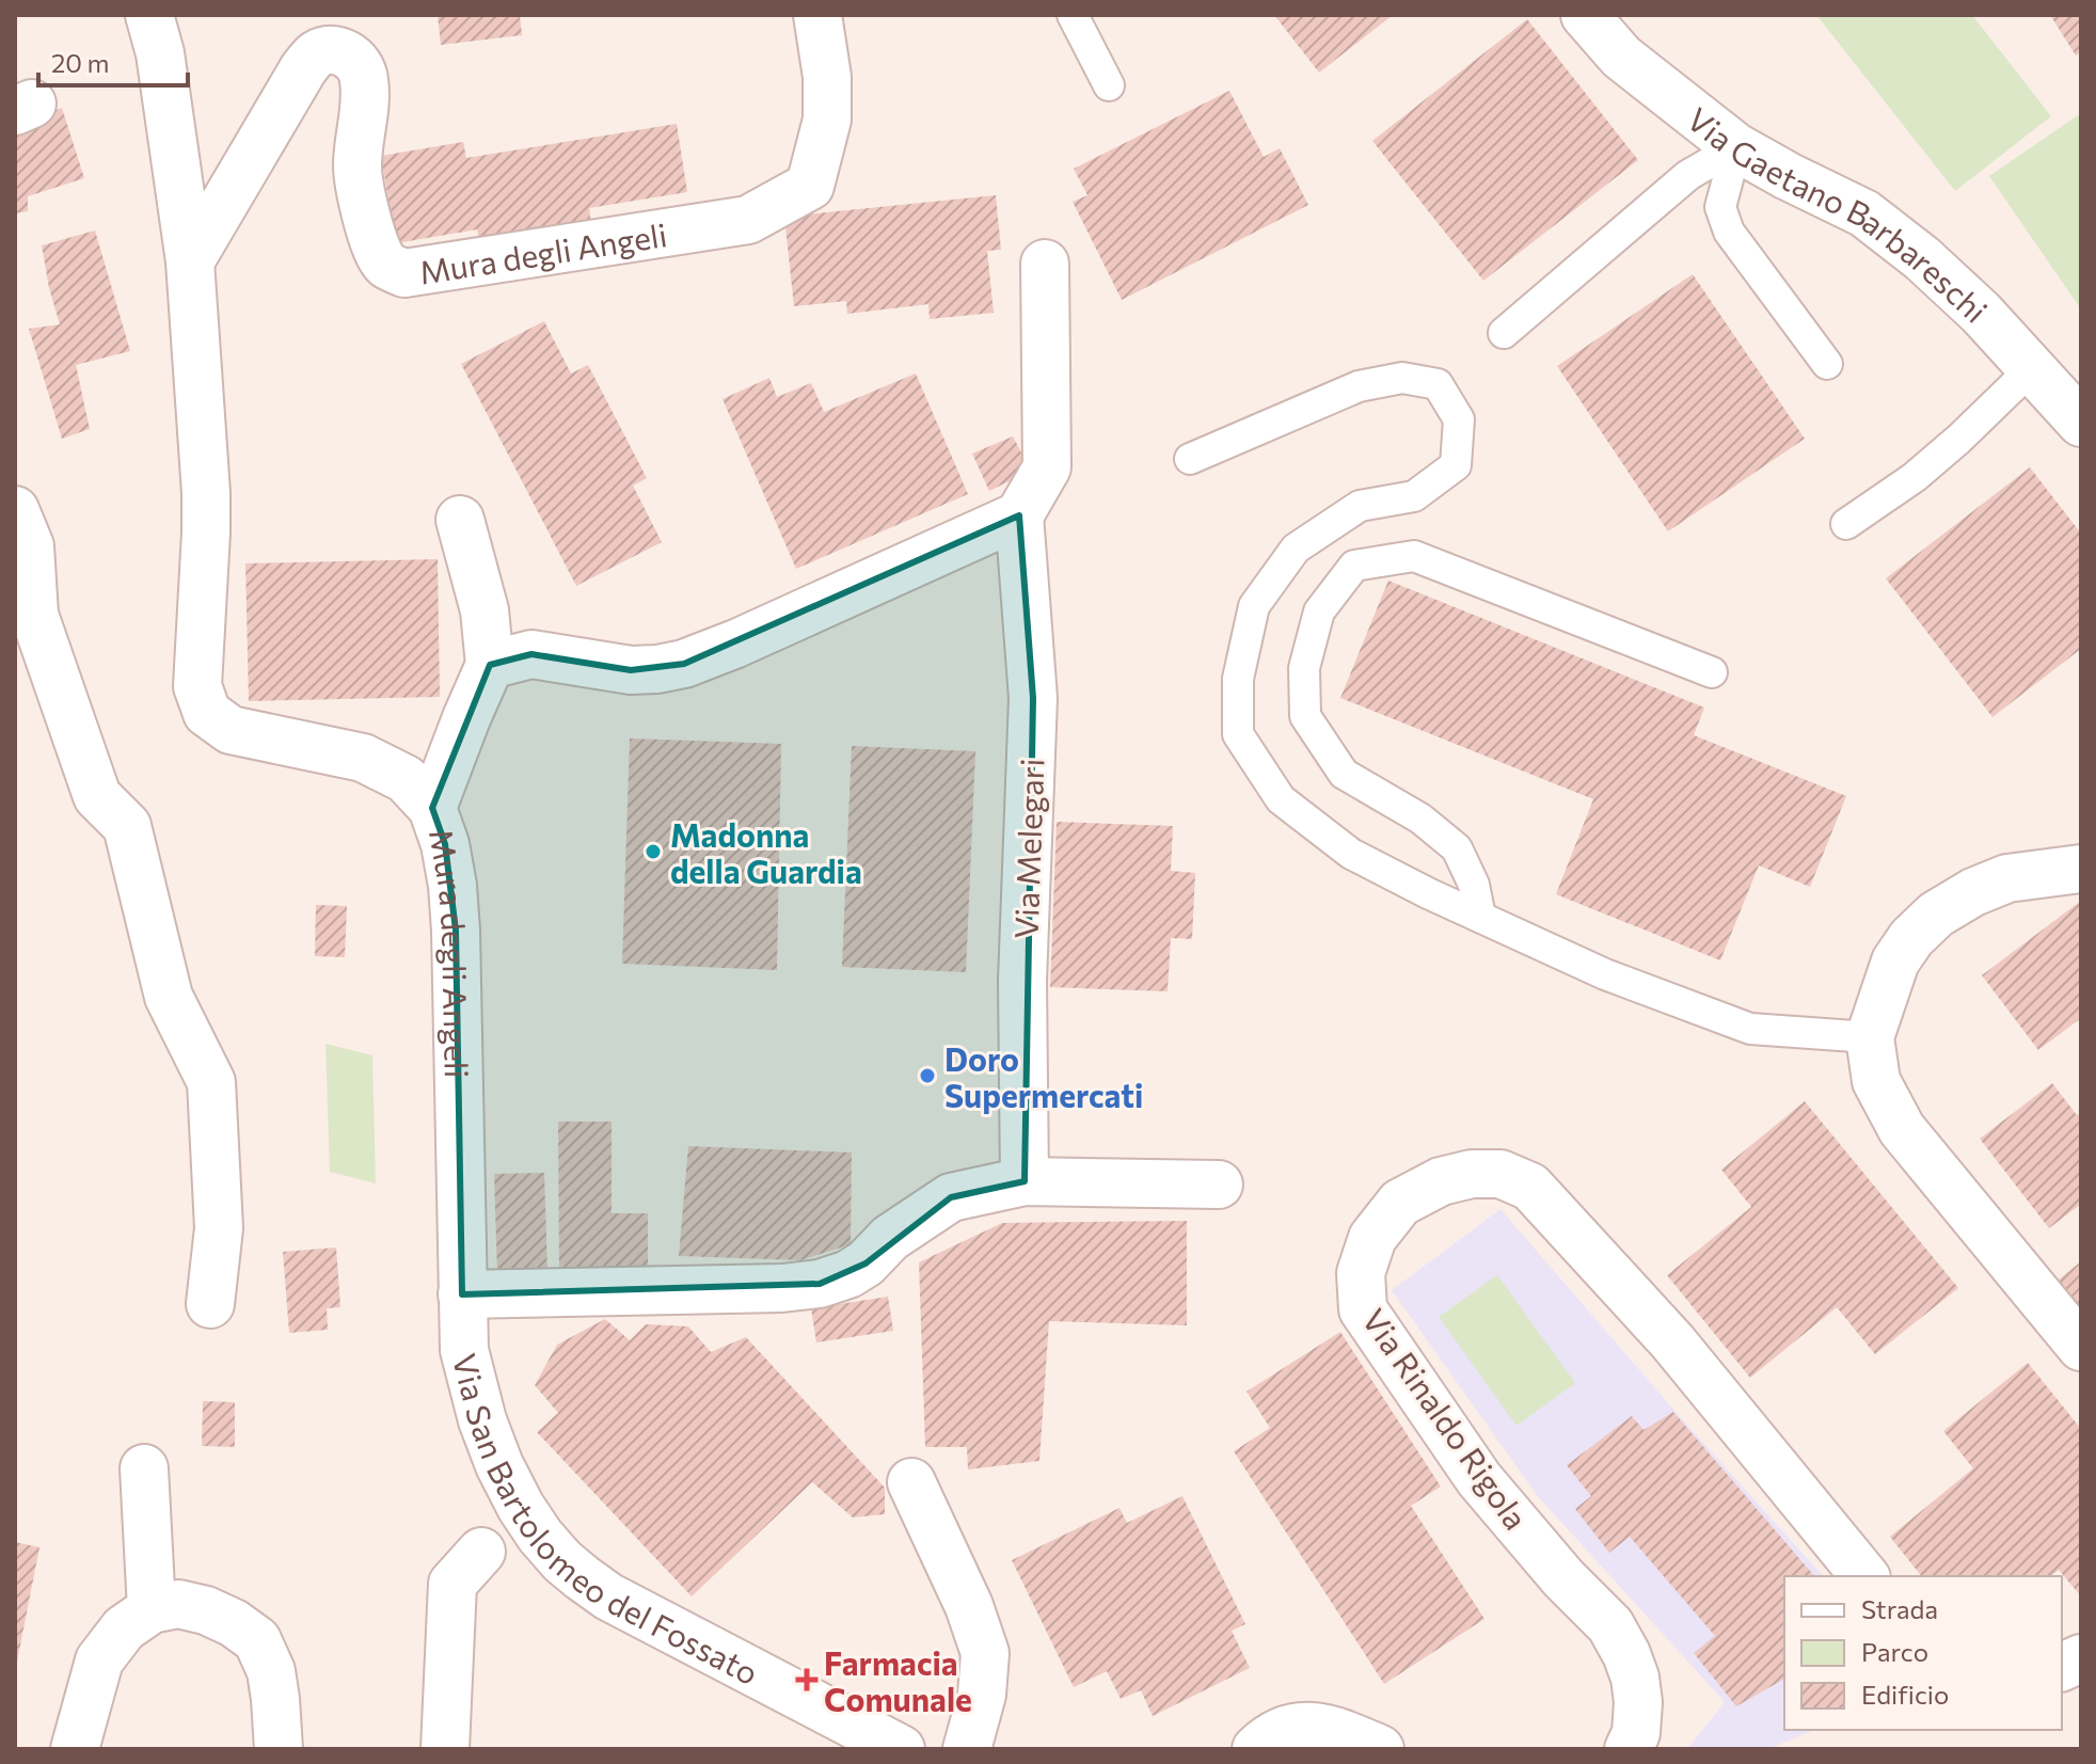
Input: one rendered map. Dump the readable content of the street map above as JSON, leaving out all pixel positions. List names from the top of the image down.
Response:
{
  "streets": {
    "street": [
      "Via Gaetano Barbareschi",
      "Mura degli Angeli",
      "Via Melegari",
      "Via Rinaldo Rigola",
      "Via San Bartolomeo del Fossato"
    ]
  },
  "crossings": [
    ["Mura degli Angeli", "Via San Bartolomeo del Fossato"]
  ],
  "places": {
    "other": ["Madonna della Guardia", "Doro Supermercati"],
    "health": ["Farmacia Comunale"]
  },
  "legend": ["Strada", "Parco", "Edificio"],
  "scale_bar": "20 m"
}
